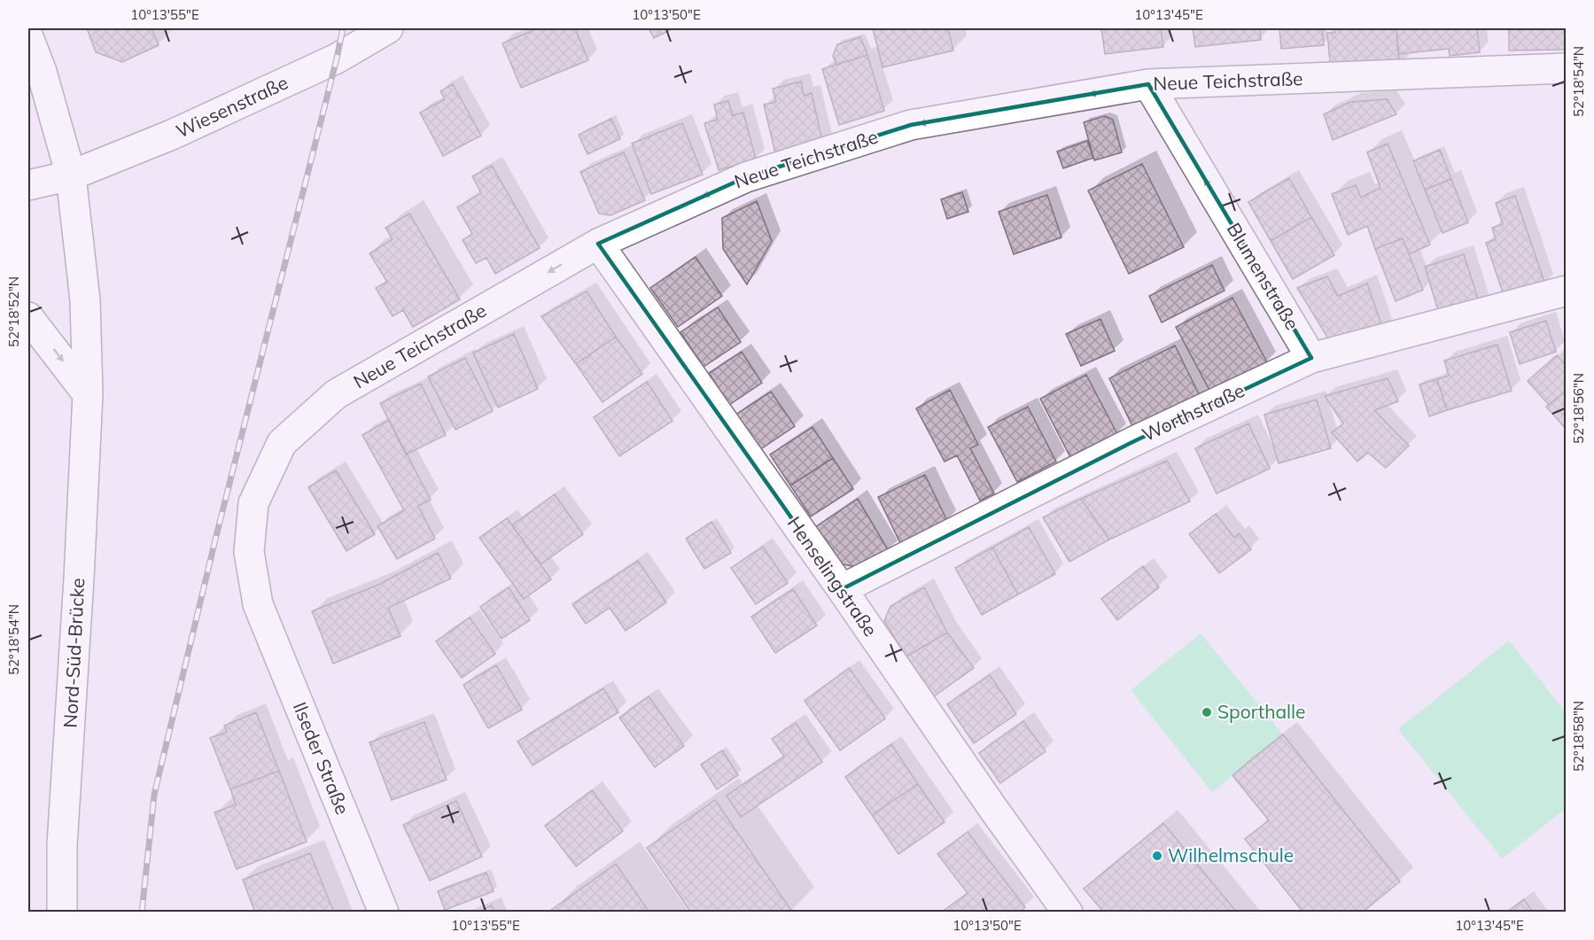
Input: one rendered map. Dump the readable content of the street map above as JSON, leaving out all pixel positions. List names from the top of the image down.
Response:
{
  "streets": {
    "street": [
      "Neue Teichstraße",
      "Wiesenstraße",
      "Blumenstraße",
      "Worthstraße",
      "Henselingstraße",
      "Nord-Süd-Brücke",
      "Ilseder Straße"
    ]
  },
  "crossings": [
    ["Neue Teichstraße", "Blumenstraße"],
    ["Neue Teichstraße", "Henselingstraße"],
    ["Neue Teichstraße", "Ilseder Straße"],
    ["Wiesenstraße", "Nord-Süd-Brücke"],
    ["Blumenstraße", "Worthstraße"],
    ["Worthstraße", "Henselingstraße"]
  ],
  "one_way": ["Neue Teichstraße", "Blumenstraße"],
  "places": ["Sporthalle", "Wilhelmschule"],
  "coordinates": [
    "10°13'55\"E",
    "10°13'50\"E",
    "10°13'45\"E",
    "52°18'54\"N",
    "52°18'52\"N",
    "52°18'56\"N",
    "52°18'58\"N"
  ]
}
